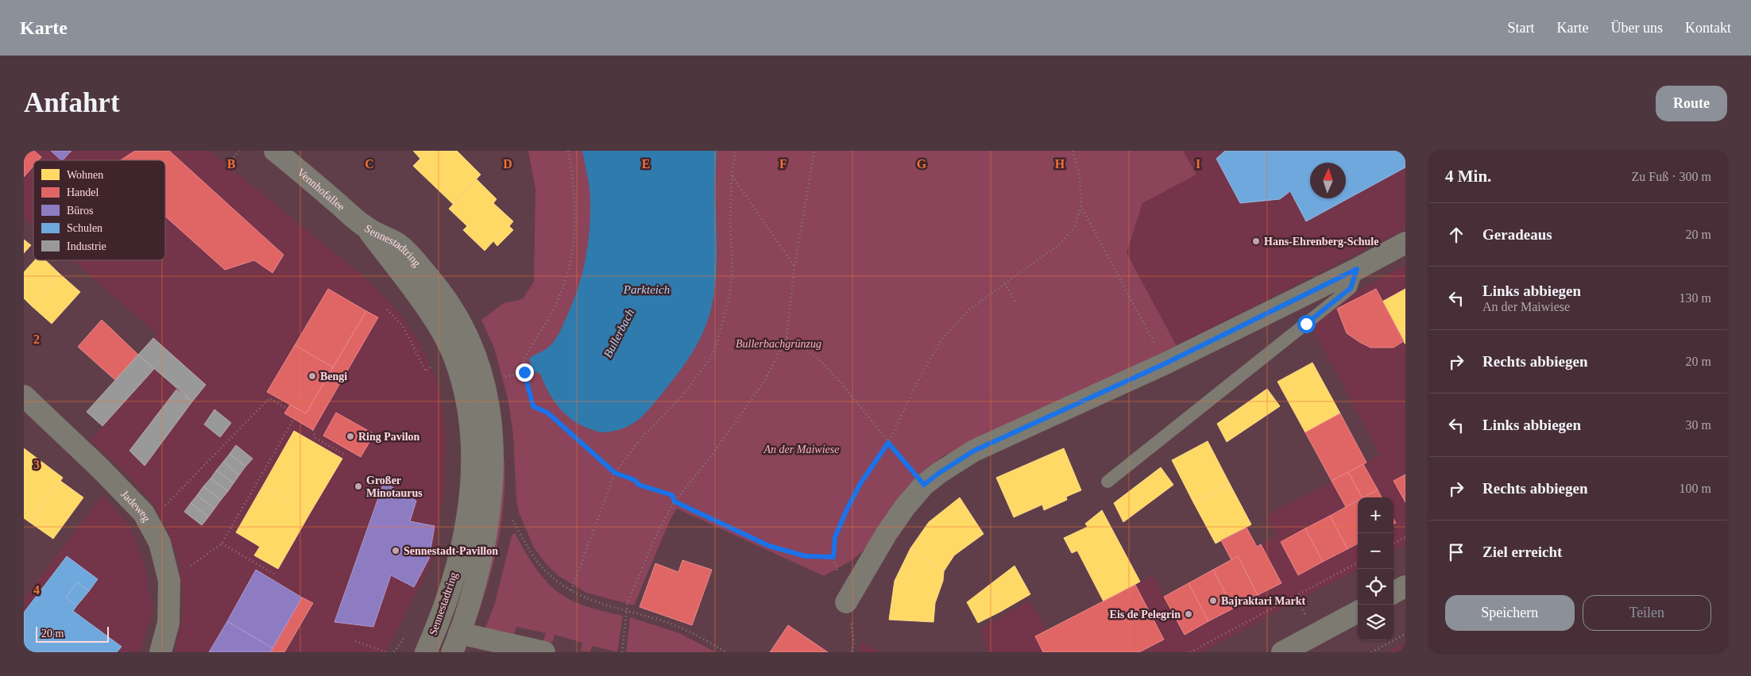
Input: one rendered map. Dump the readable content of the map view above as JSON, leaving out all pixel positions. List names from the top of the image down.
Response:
{
  "streets": {
    "street": ["Vennhofallee", "Sennestadtring", "Jadeweg"]
  },
  "crossings": [
    ["Vennhofallee", "Sennestadtring"]
  ],
  "water": ["Parkteich", "Bullerbach"],
  "parks": ["Bullerbachgrünzug", "An der Maiwiese"],
  "places": [
    "Hans-Ehrenberg-Schule",
    "Bengi",
    "Ring Pavilon",
    "Großer Minotaurus",
    "Sennestadt-Pavillon",
    "Bajraktari Markt",
    "Eis de Pelegrin"
  ],
  "legend": [
    "Wohnen",
    "Handel",
    "Büros",
    "Schulen",
    "Industrie"
  ],
  "scale_bar": "20 m",
  "north": "top",
  "page": {
    "header": "Karte",
    "nav": [
      "Start",
      "Karte",
      "Über uns",
      "Kontakt"
    ],
    "buttons": [
      "Route",
      ["Speichern", "Teilen"]
    ],
    "title": "Anfahrt",
    "heading": ["4 Min.", "Zu Fuß · 300 m"],
    "list": [
      ["Geradeaus", "20 m"],
      ["Links abbiegen", "An der Maiwiese", "130 m"],
      ["Rechts abbiegen", "20 m"],
      ["Links abbiegen", "30 m"],
      ["Rechts abbiegen", "100 m"],
      "Ziel erreicht"
    ],
    "map_buttons": ["+", "−"],
    "scale": "20 m"
  },
  "grid": {
    "columns": [
      "B",
      "C",
      "D",
      "E",
      "F",
      "G",
      "H",
      "I"
    ],
    "rows": ["2", "3", "4"]
  }
}
